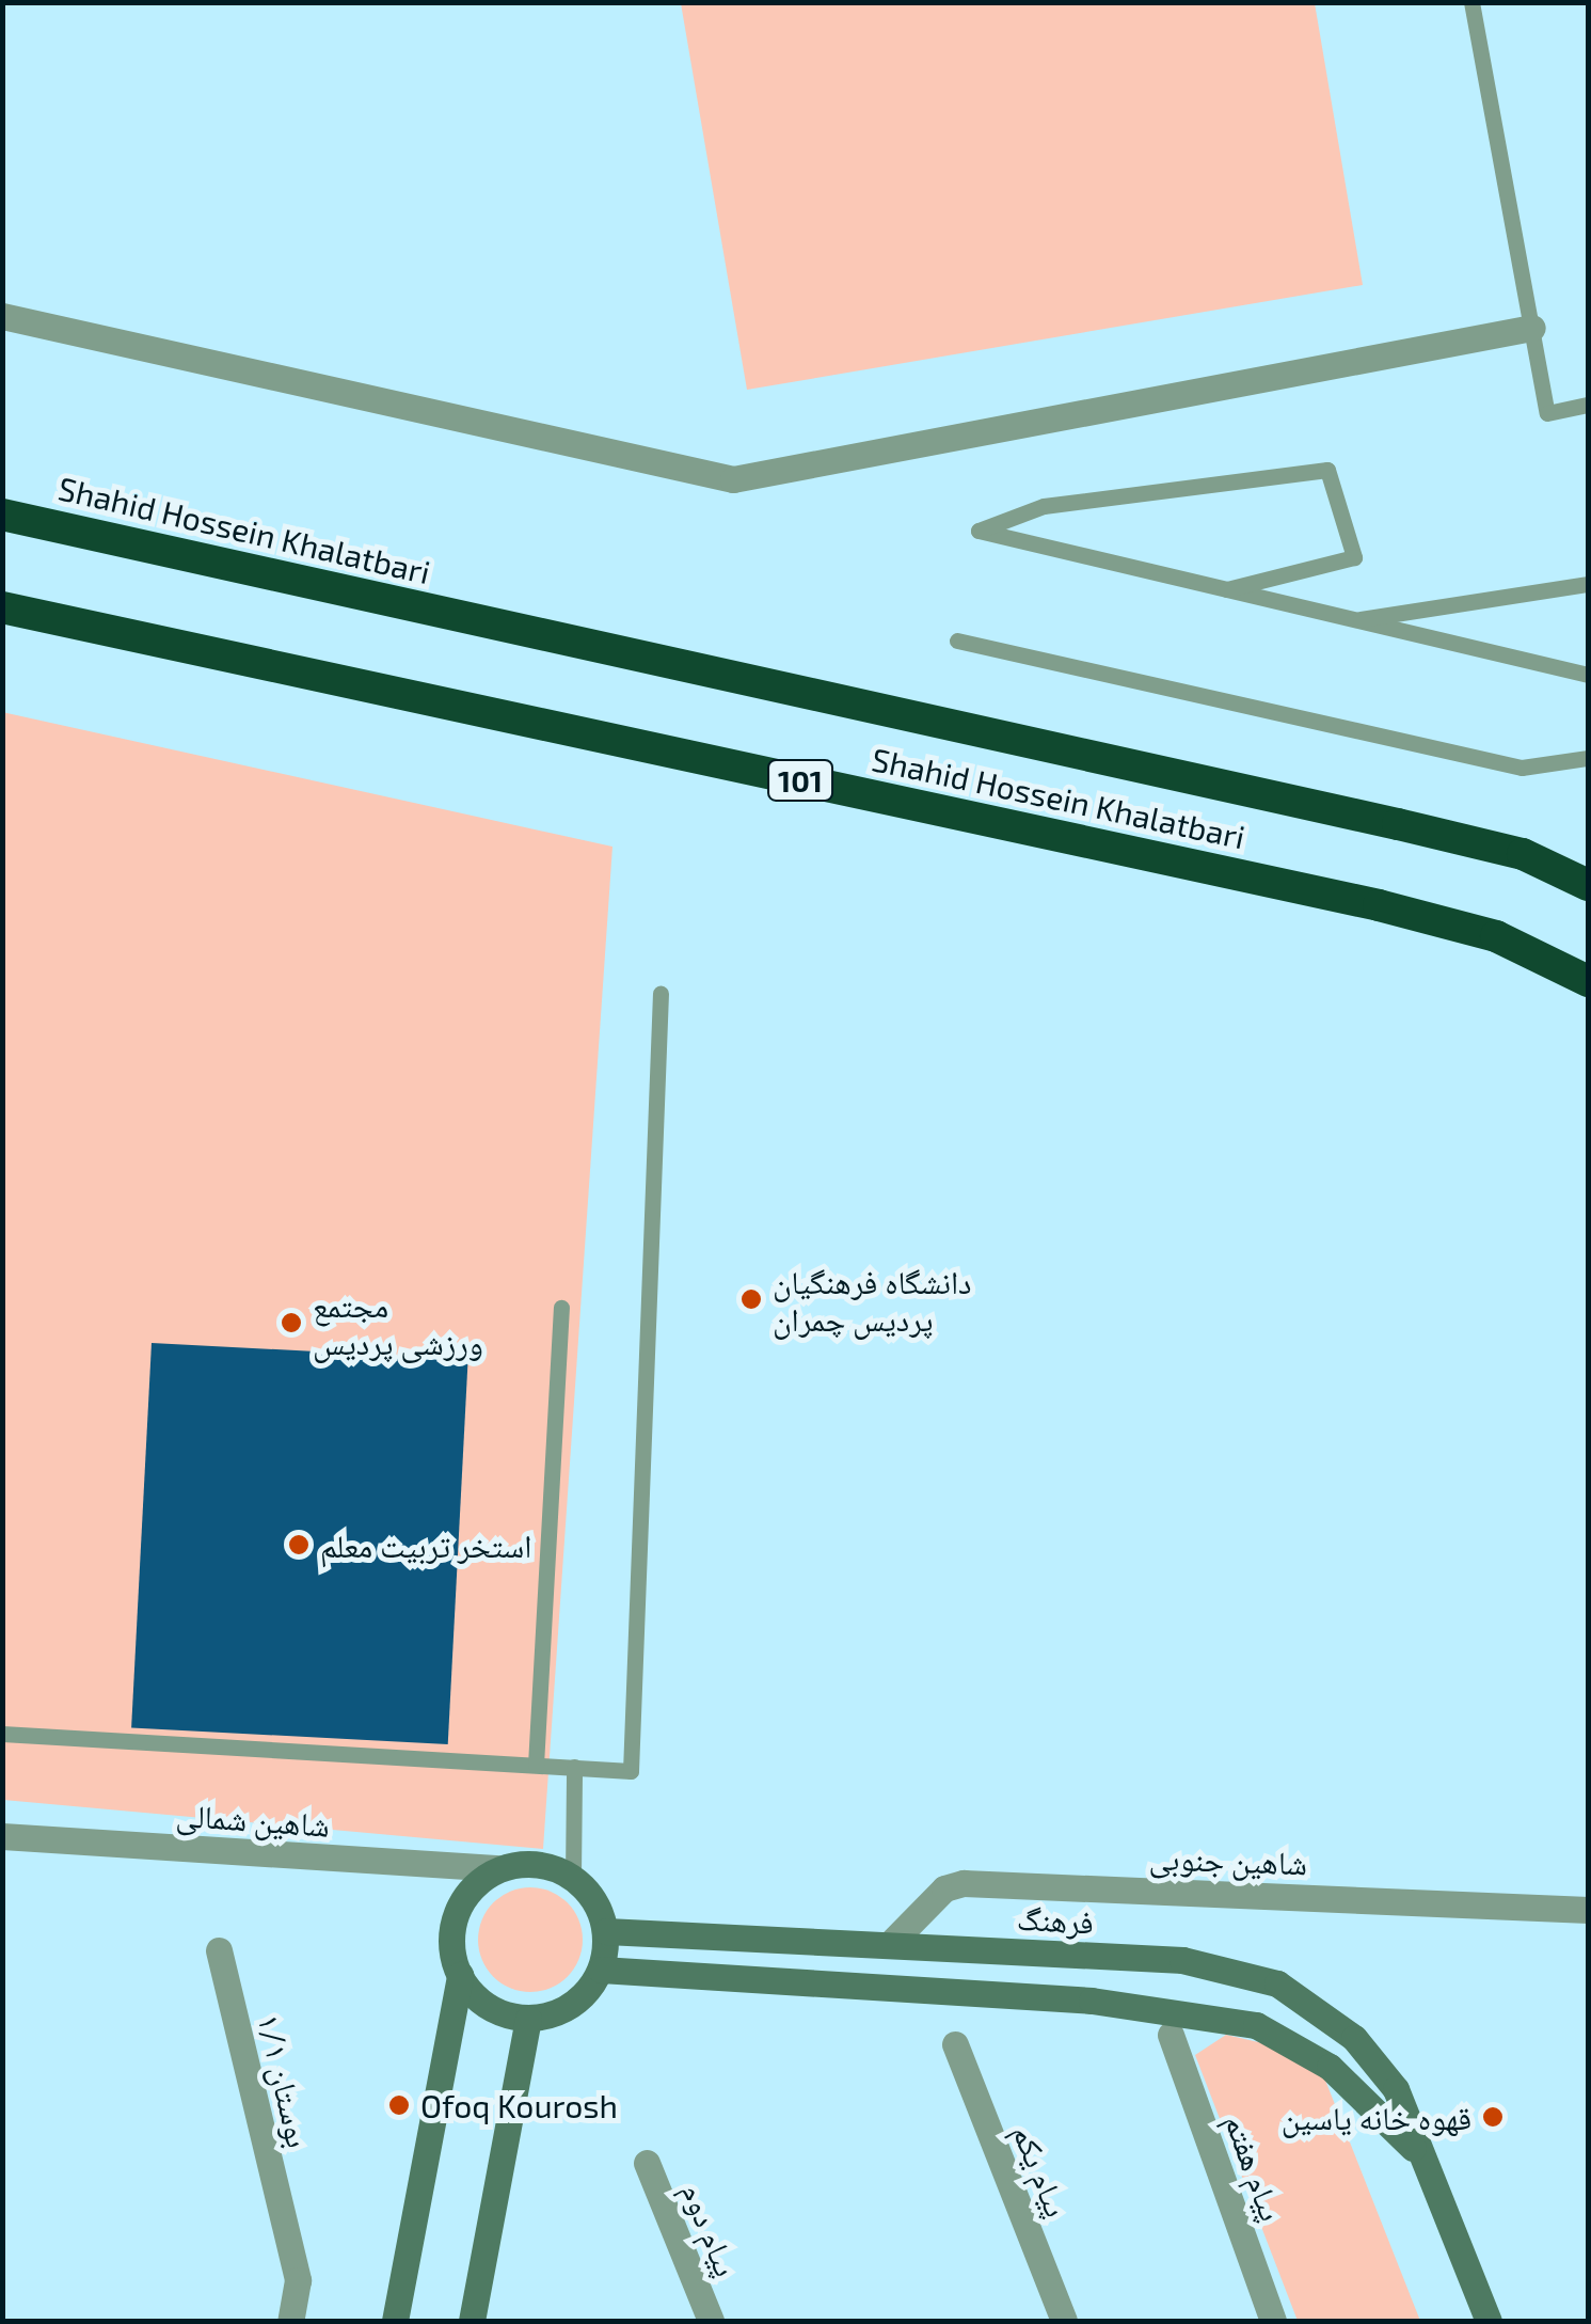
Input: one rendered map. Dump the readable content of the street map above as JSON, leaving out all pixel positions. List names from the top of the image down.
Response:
{
  "streets": {
    "highway": ["Shahid Hossein Khalatbari", "101"],
    "main road": ["فرهنگ"],
    "street": [
      "شاهین شمالی",
      "شاهین جنوبی",
      "بوستان ۱/۱",
      "پیام هفتم",
      "پیام یکم",
      "پیام دوم"
    ]
  },
  "crossings": [
    ["شاهین شمالی", "فرهنگ"],
    ["شاهین جنوبی", "فرهنگ"]
  ],
  "places": [
    "دانشگاه فرهنگیان پردیس چمران",
    "مجتمع ورزشی پردیس",
    "استخر تربیت معلم",
    "Ofoq Kourosh",
    "قهوه خانه یاسین"
  ]
}
